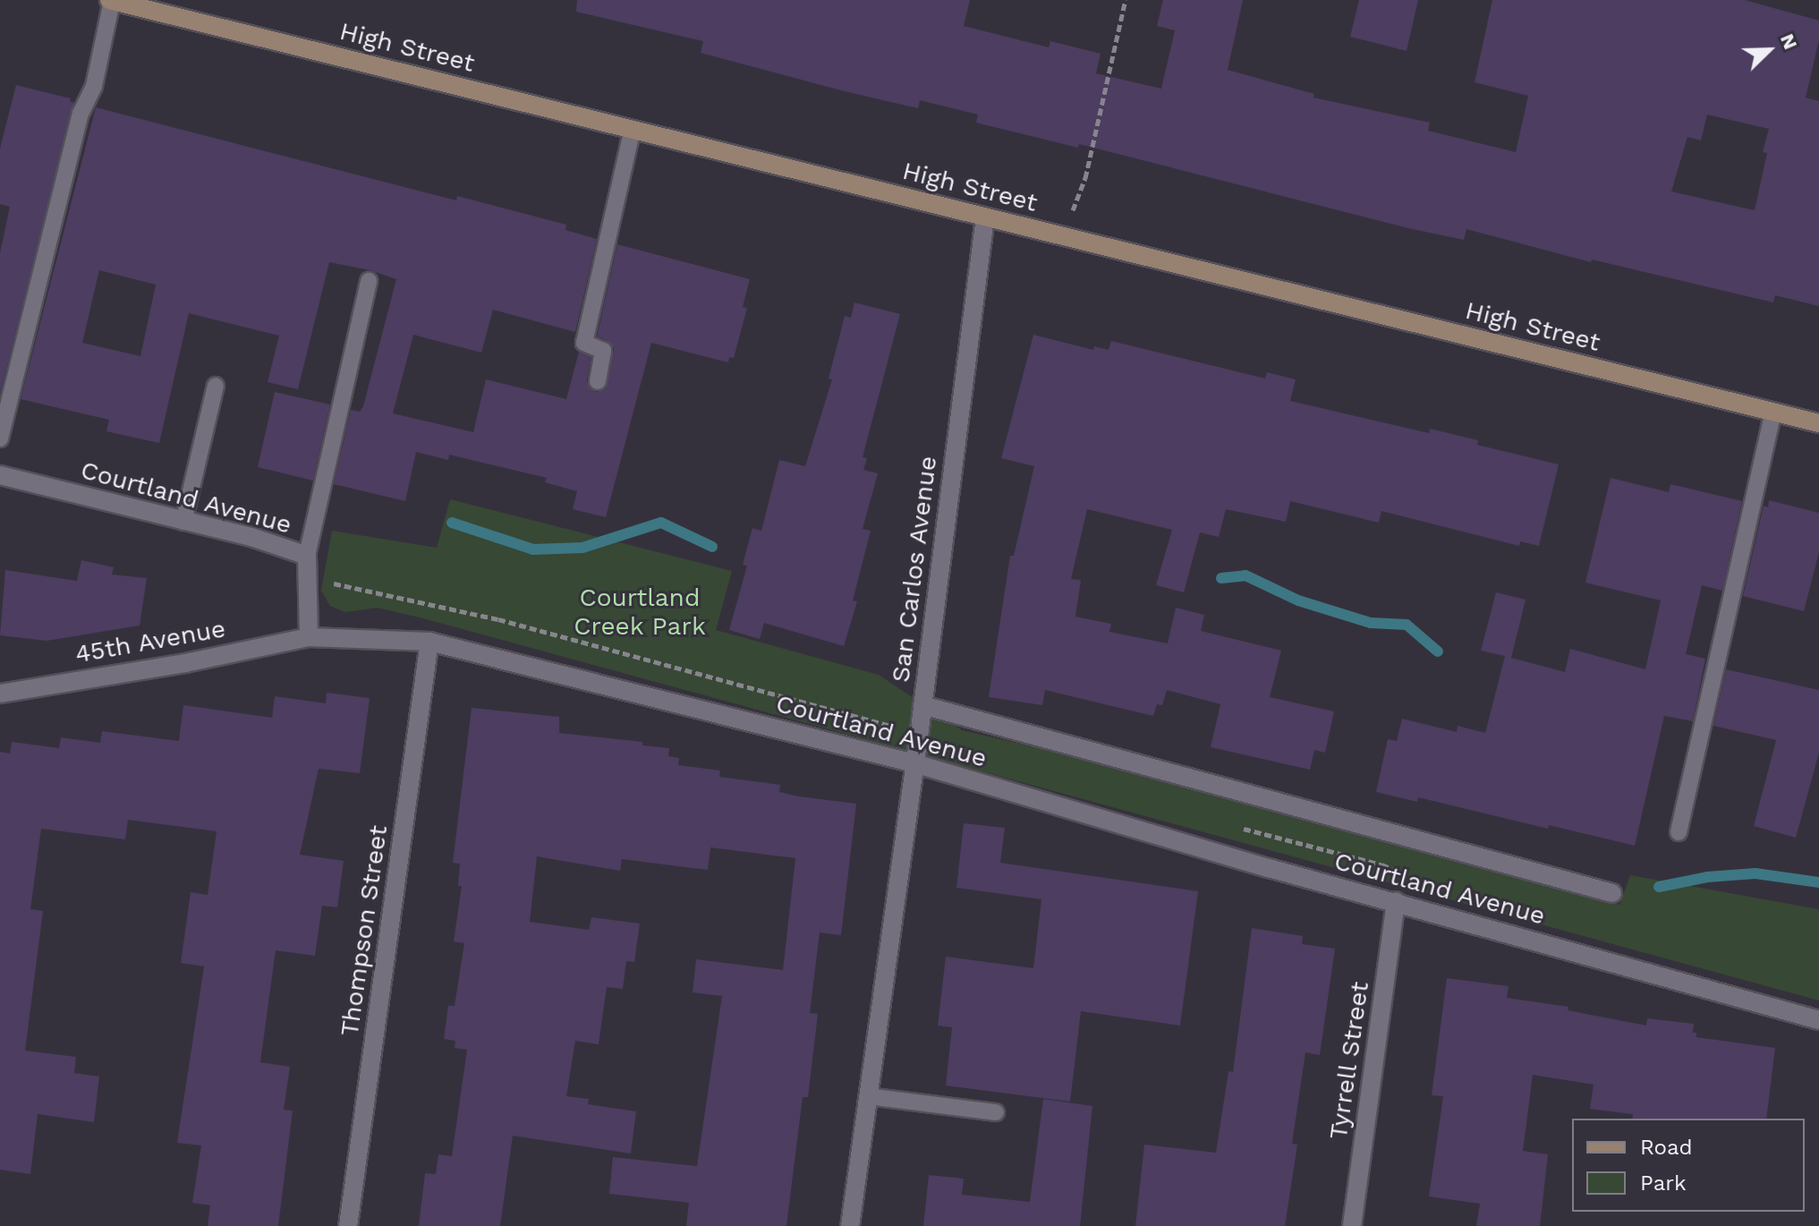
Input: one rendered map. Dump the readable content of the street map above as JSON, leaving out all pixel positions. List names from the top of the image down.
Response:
{
  "streets": {
    "main road": ["High Street"],
    "street": [
      "Courtland Avenue",
      "San Carlos Avenue",
      "45th Avenue",
      "Thompson Street",
      "Tyrrell Street"
    ]
  },
  "crossings": [
    ["High Street", "San Carlos Avenue"],
    ["Courtland Avenue", "San Carlos Avenue"],
    ["Courtland Avenue", "45th Avenue"],
    ["Courtland Avenue", "Thompson Street"],
    ["Courtland Avenue", "Tyrrell Street"]
  ],
  "parks": ["Courtland Creek Park"],
  "legend": ["Road", "Park"],
  "north": "top right"
}
